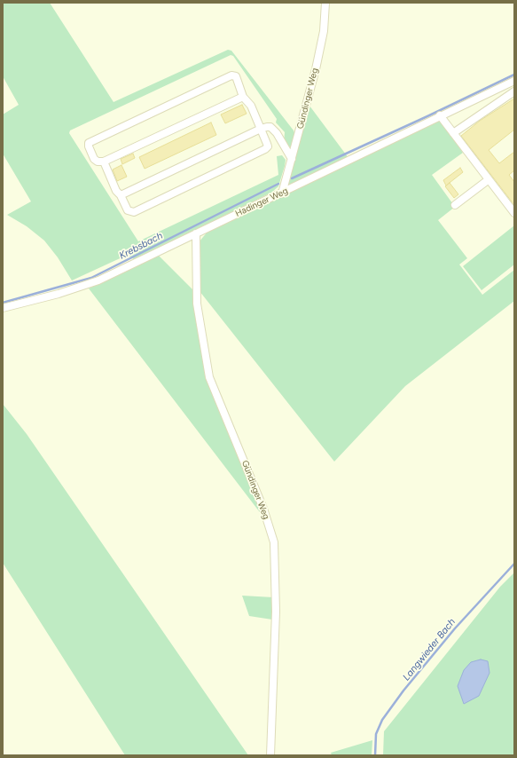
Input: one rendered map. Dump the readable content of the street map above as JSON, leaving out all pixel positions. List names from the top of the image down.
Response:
{
  "streets": {
    "street": ["Gündinger Weg", "Hadinger Weg"]
  },
  "crossings": [
    ["Gündinger Weg", "Hadinger Weg"]
  ],
  "water": ["Krebsbach", "Langwieder Bach"]
}
